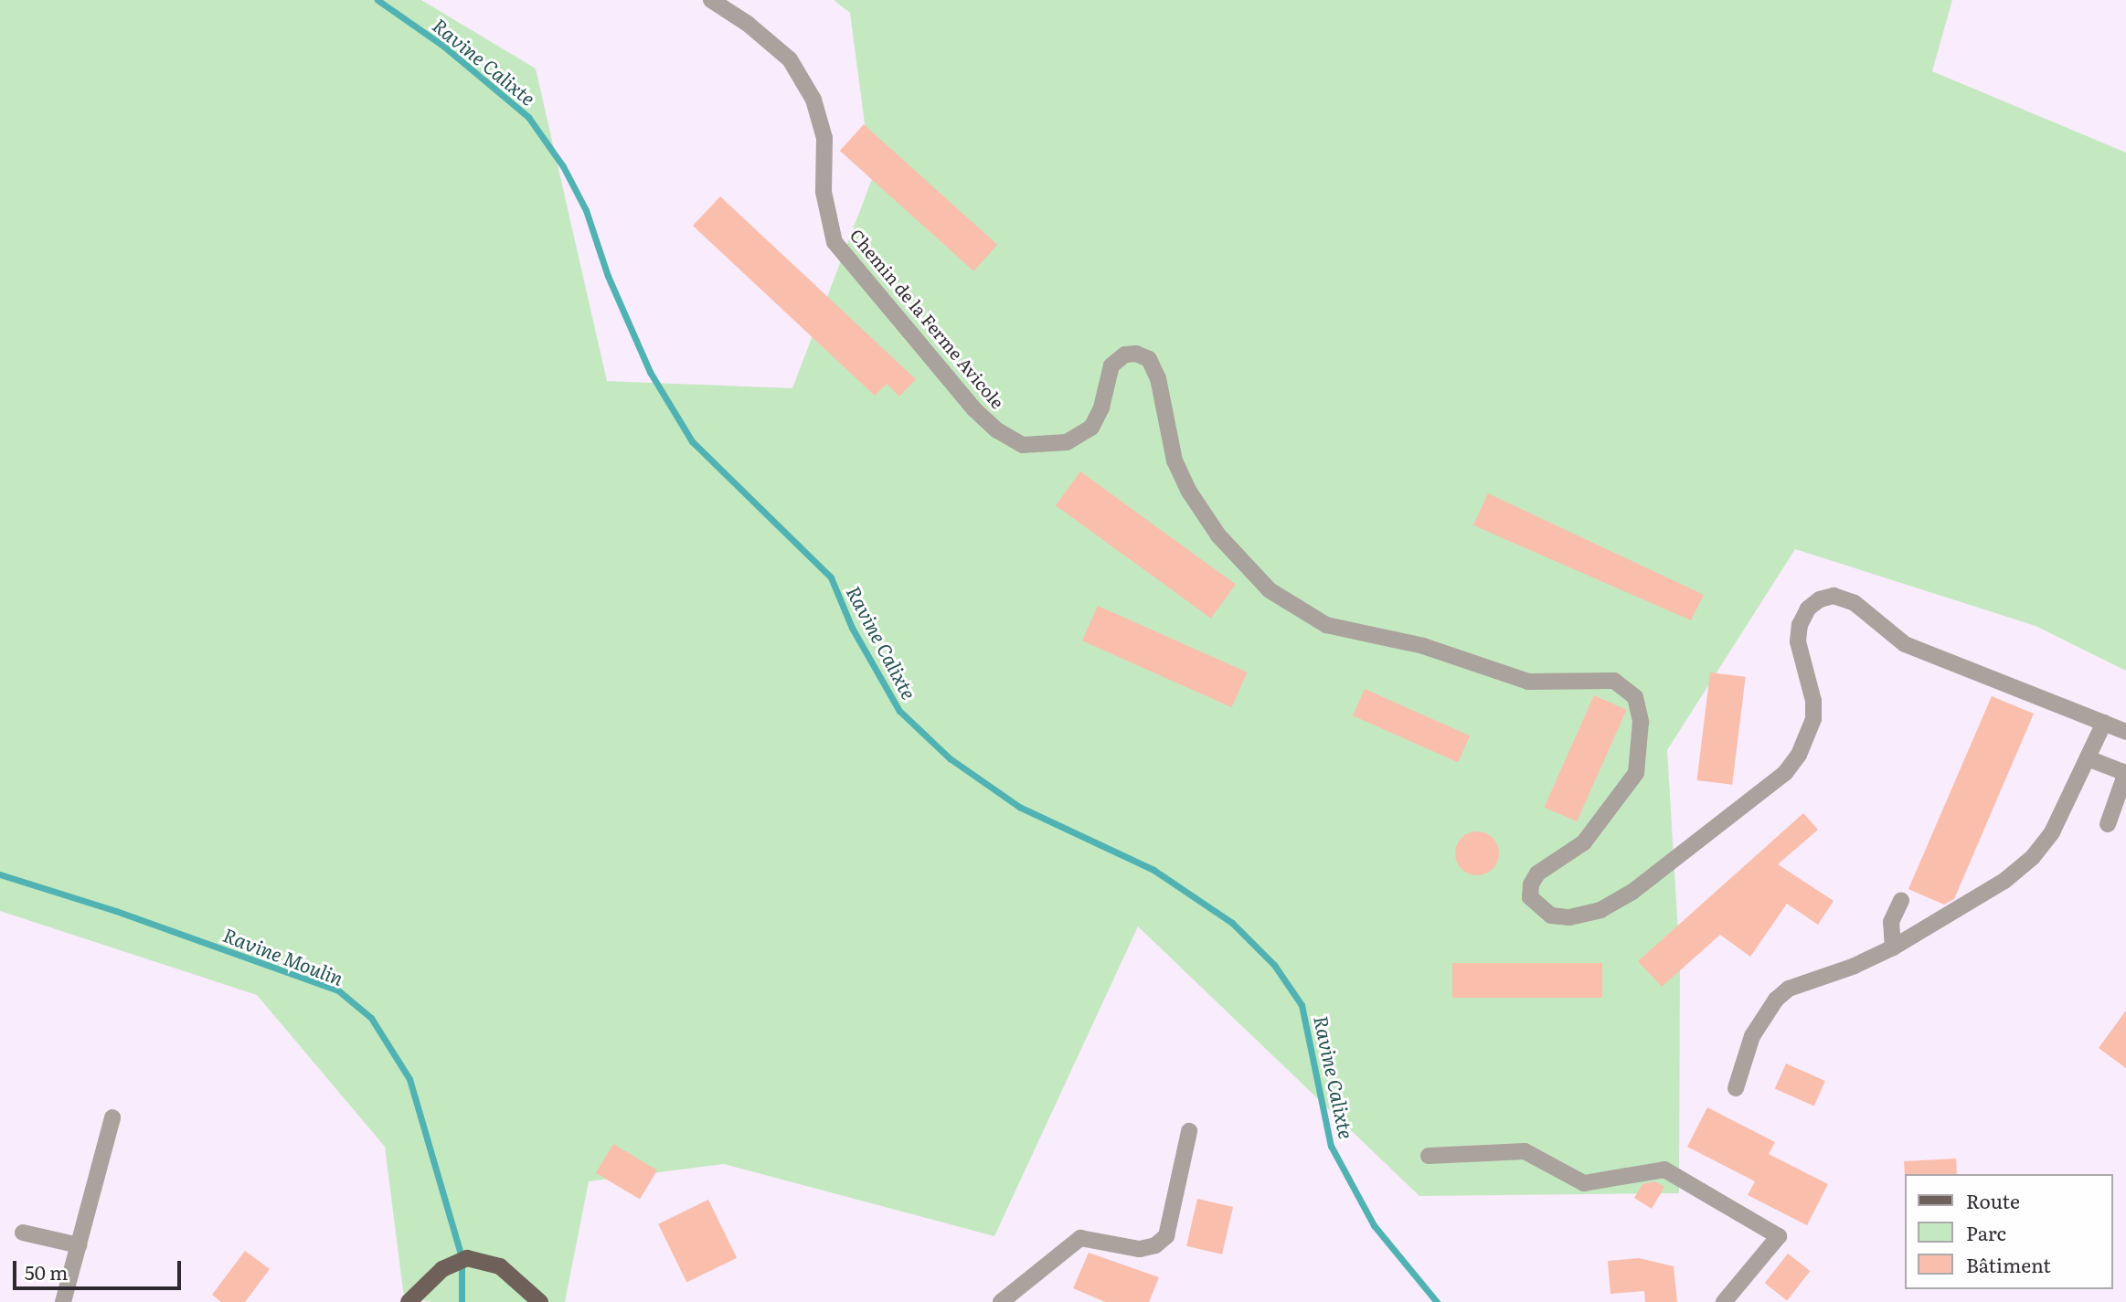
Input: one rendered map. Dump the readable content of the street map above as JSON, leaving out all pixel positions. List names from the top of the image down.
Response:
{
  "streets": {
    "street": ["Chemin de la Ferme Avicole"]
  },
  "water": ["Ravine Calixte", "Ravine Moulin"],
  "legend": ["Route", "Parc", "Bâtiment"],
  "scale_bar": "50 m"
}
